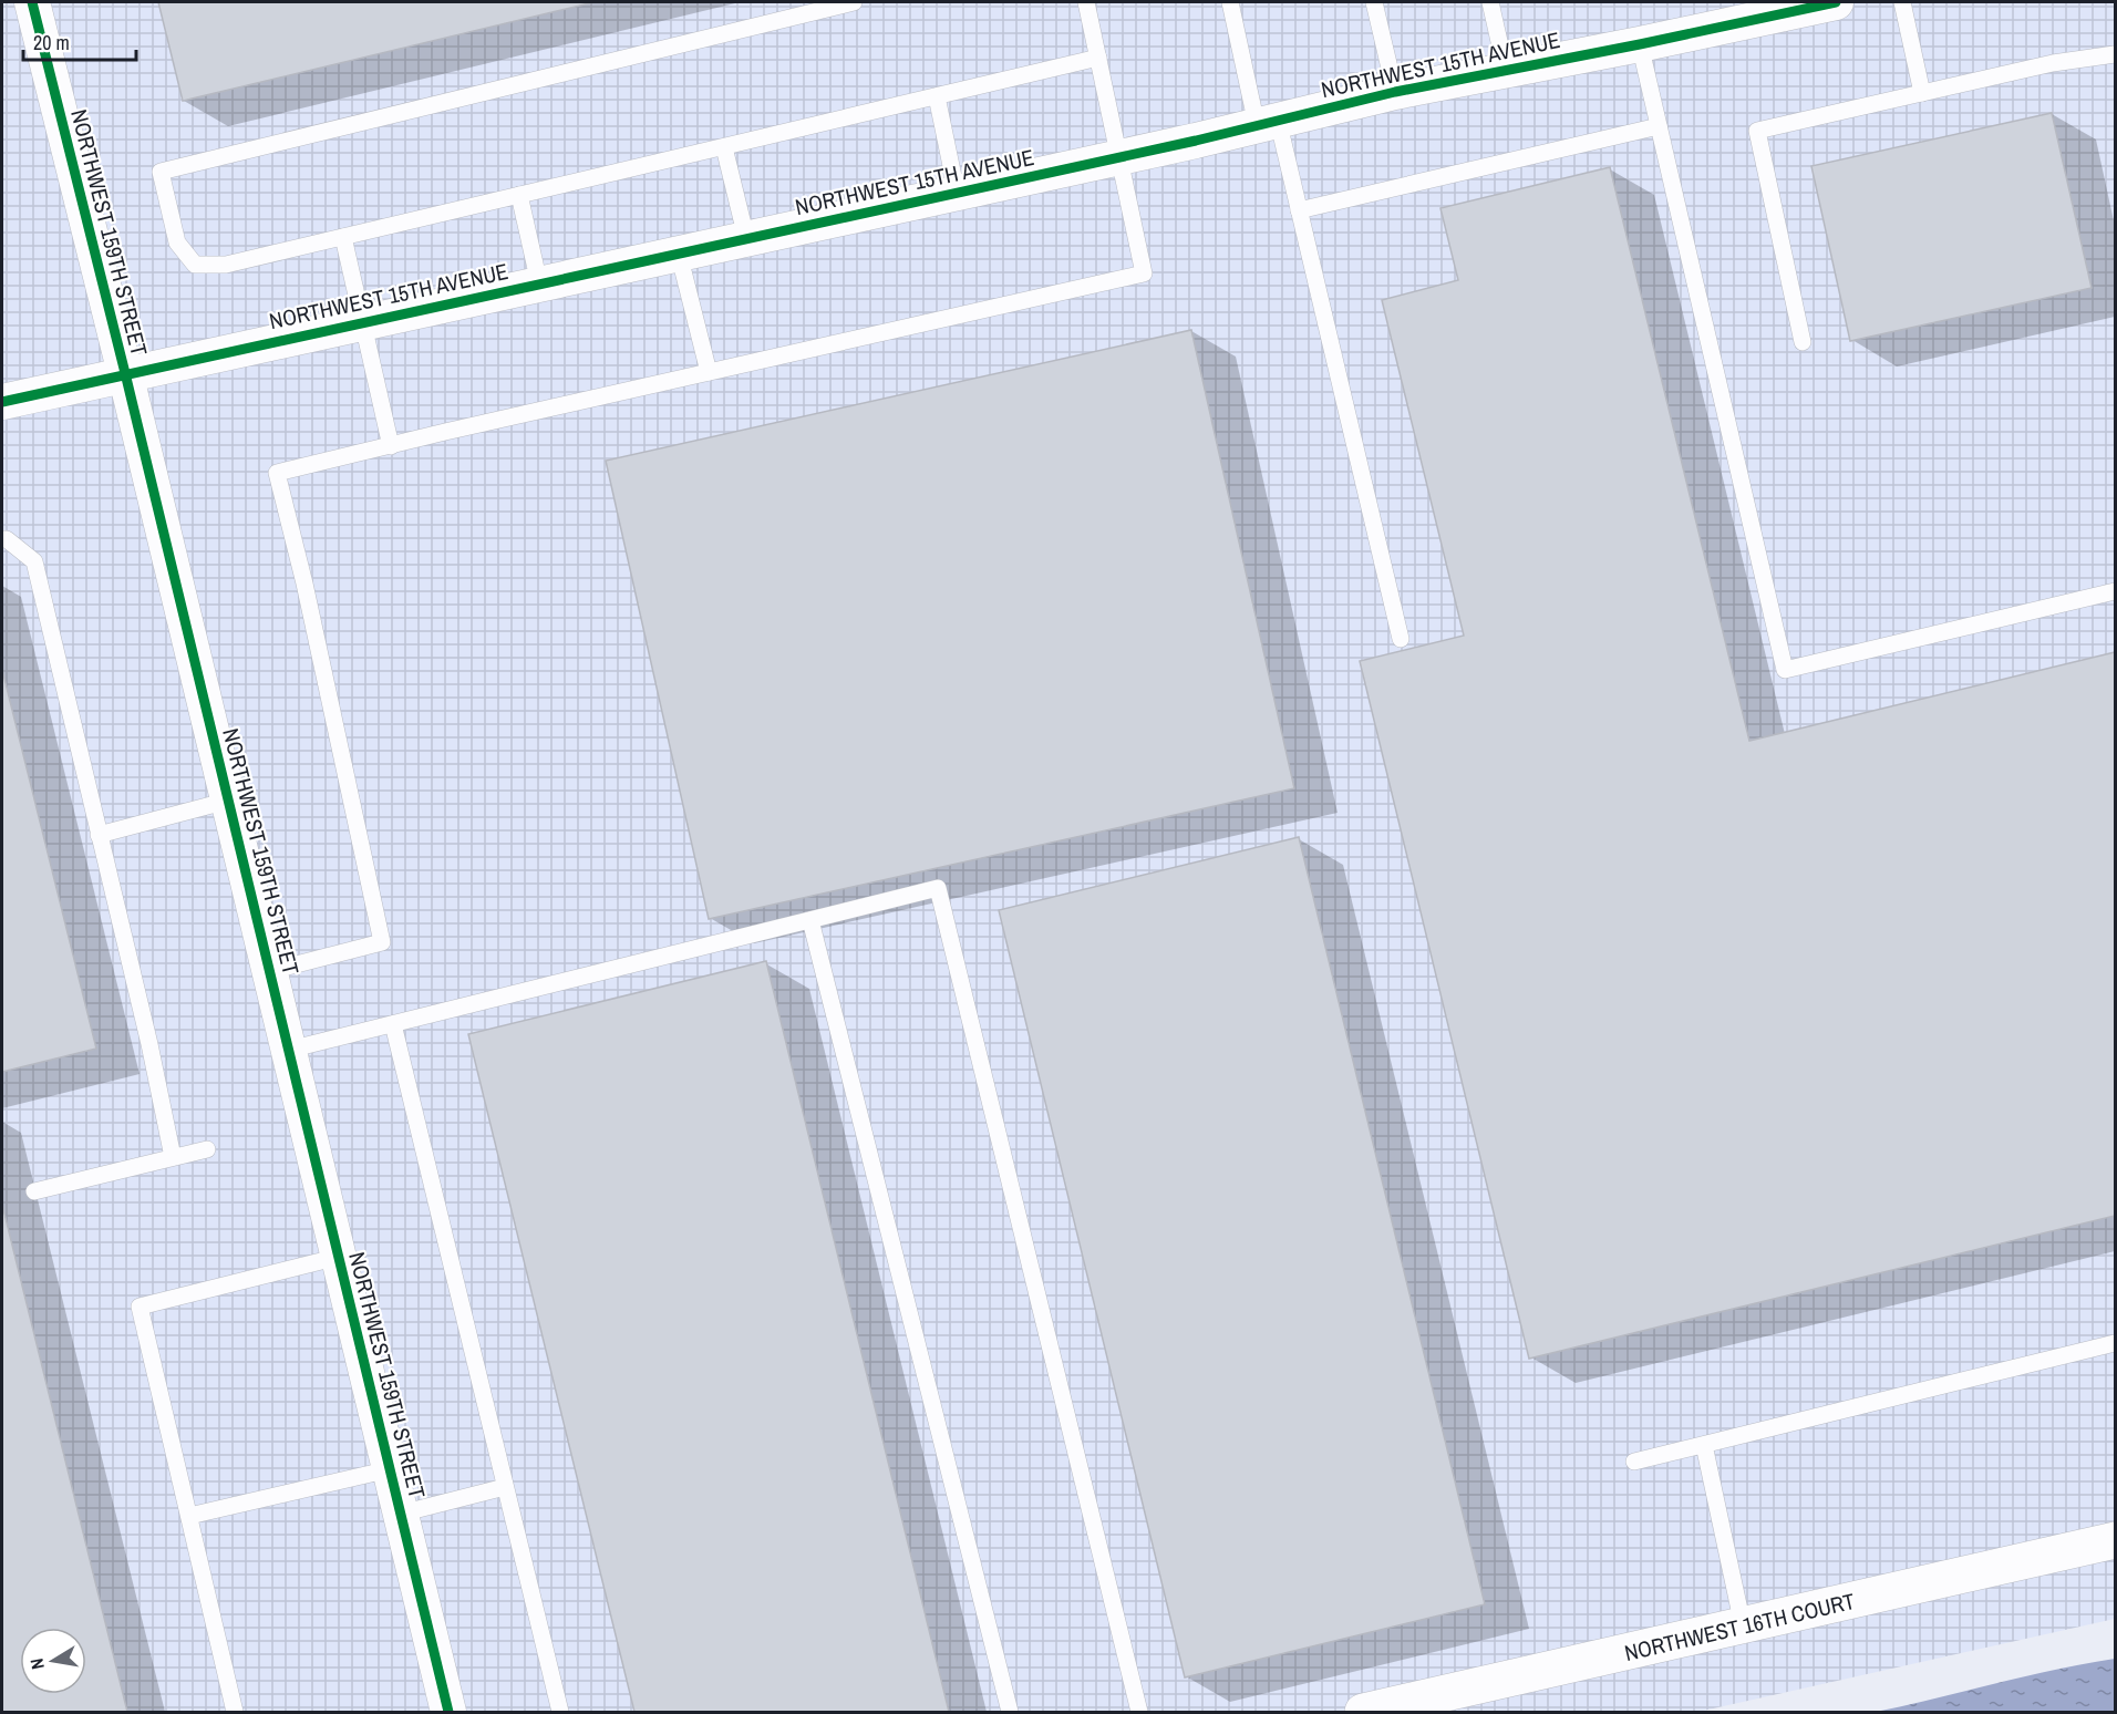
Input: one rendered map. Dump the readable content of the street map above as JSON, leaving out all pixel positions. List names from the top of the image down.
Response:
{
  "streets": {
    "street": ["NORTHWEST 15TH AVENUE", "NORTHWEST 159TH STREET", "NORTHWEST 16TH COURT"]
  },
  "crossings": [
    ["NORTHWEST 15TH AVENUE", "NORTHWEST 159TH STREET"]
  ],
  "scale_bar": "20 m",
  "north": "left"
}
